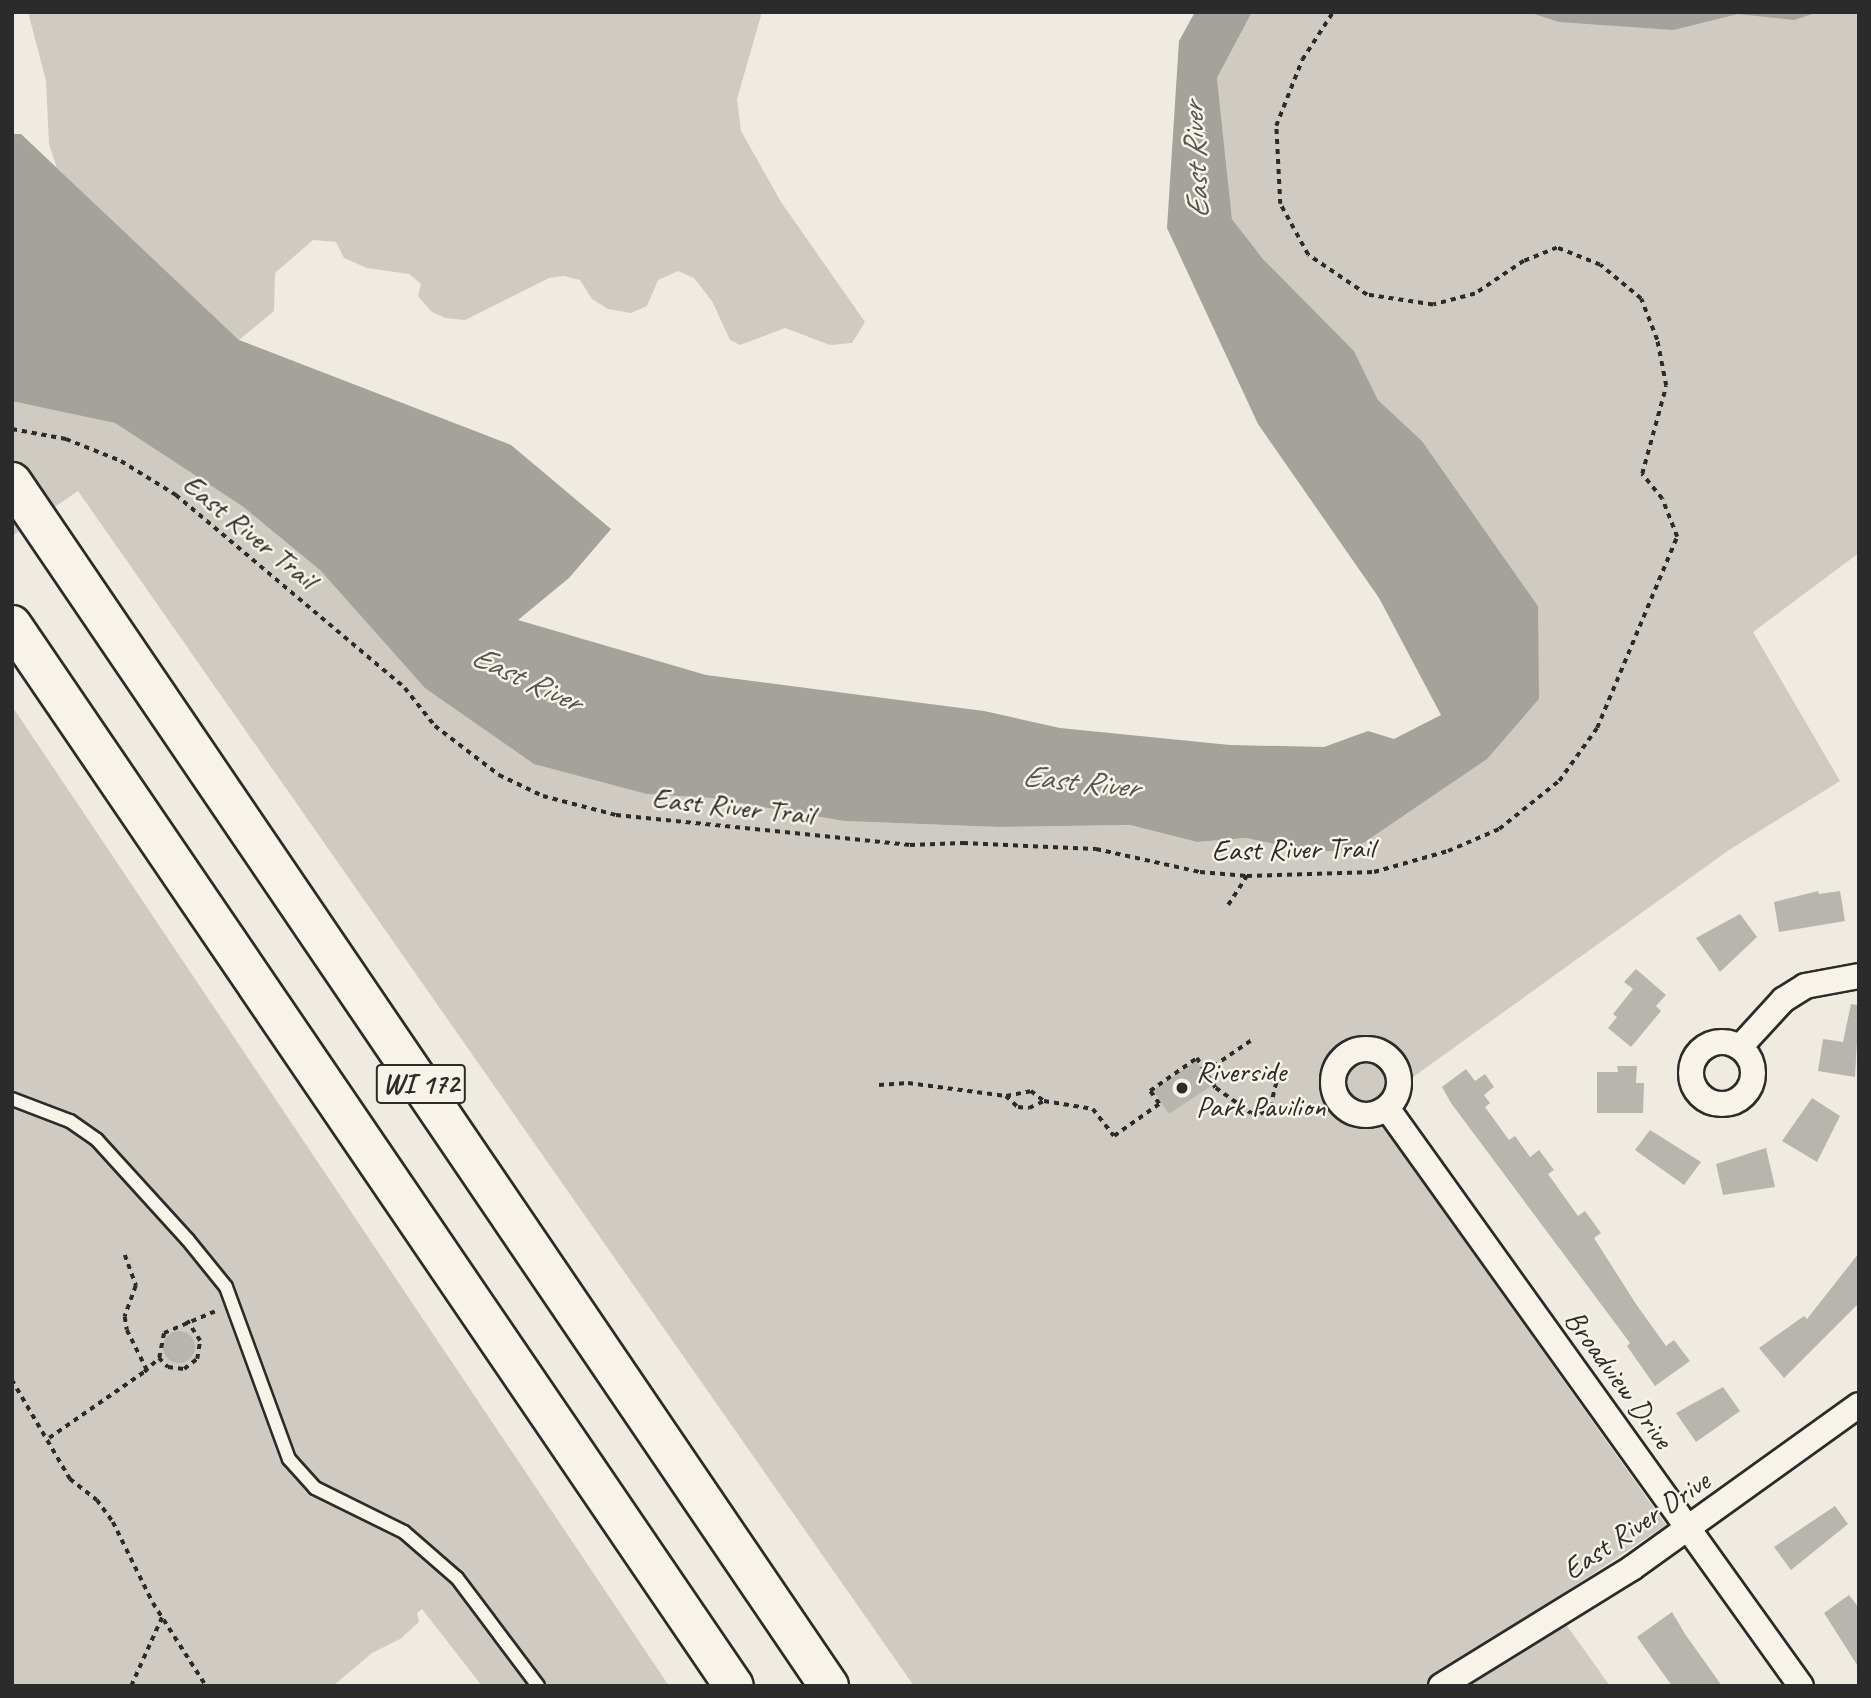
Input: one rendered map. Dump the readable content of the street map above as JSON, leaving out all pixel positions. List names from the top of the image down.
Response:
{
  "streets": {
    "highway": ["WI 172"],
    "street": ["Broadview Drive", "East River Drive"],
    "path": ["East River Trail"]
  },
  "crossings": [
    ["Broadview Drive", "East River Drive"]
  ],
  "water": ["East River"],
  "places": ["Riverside Park Pavilion"]
}
